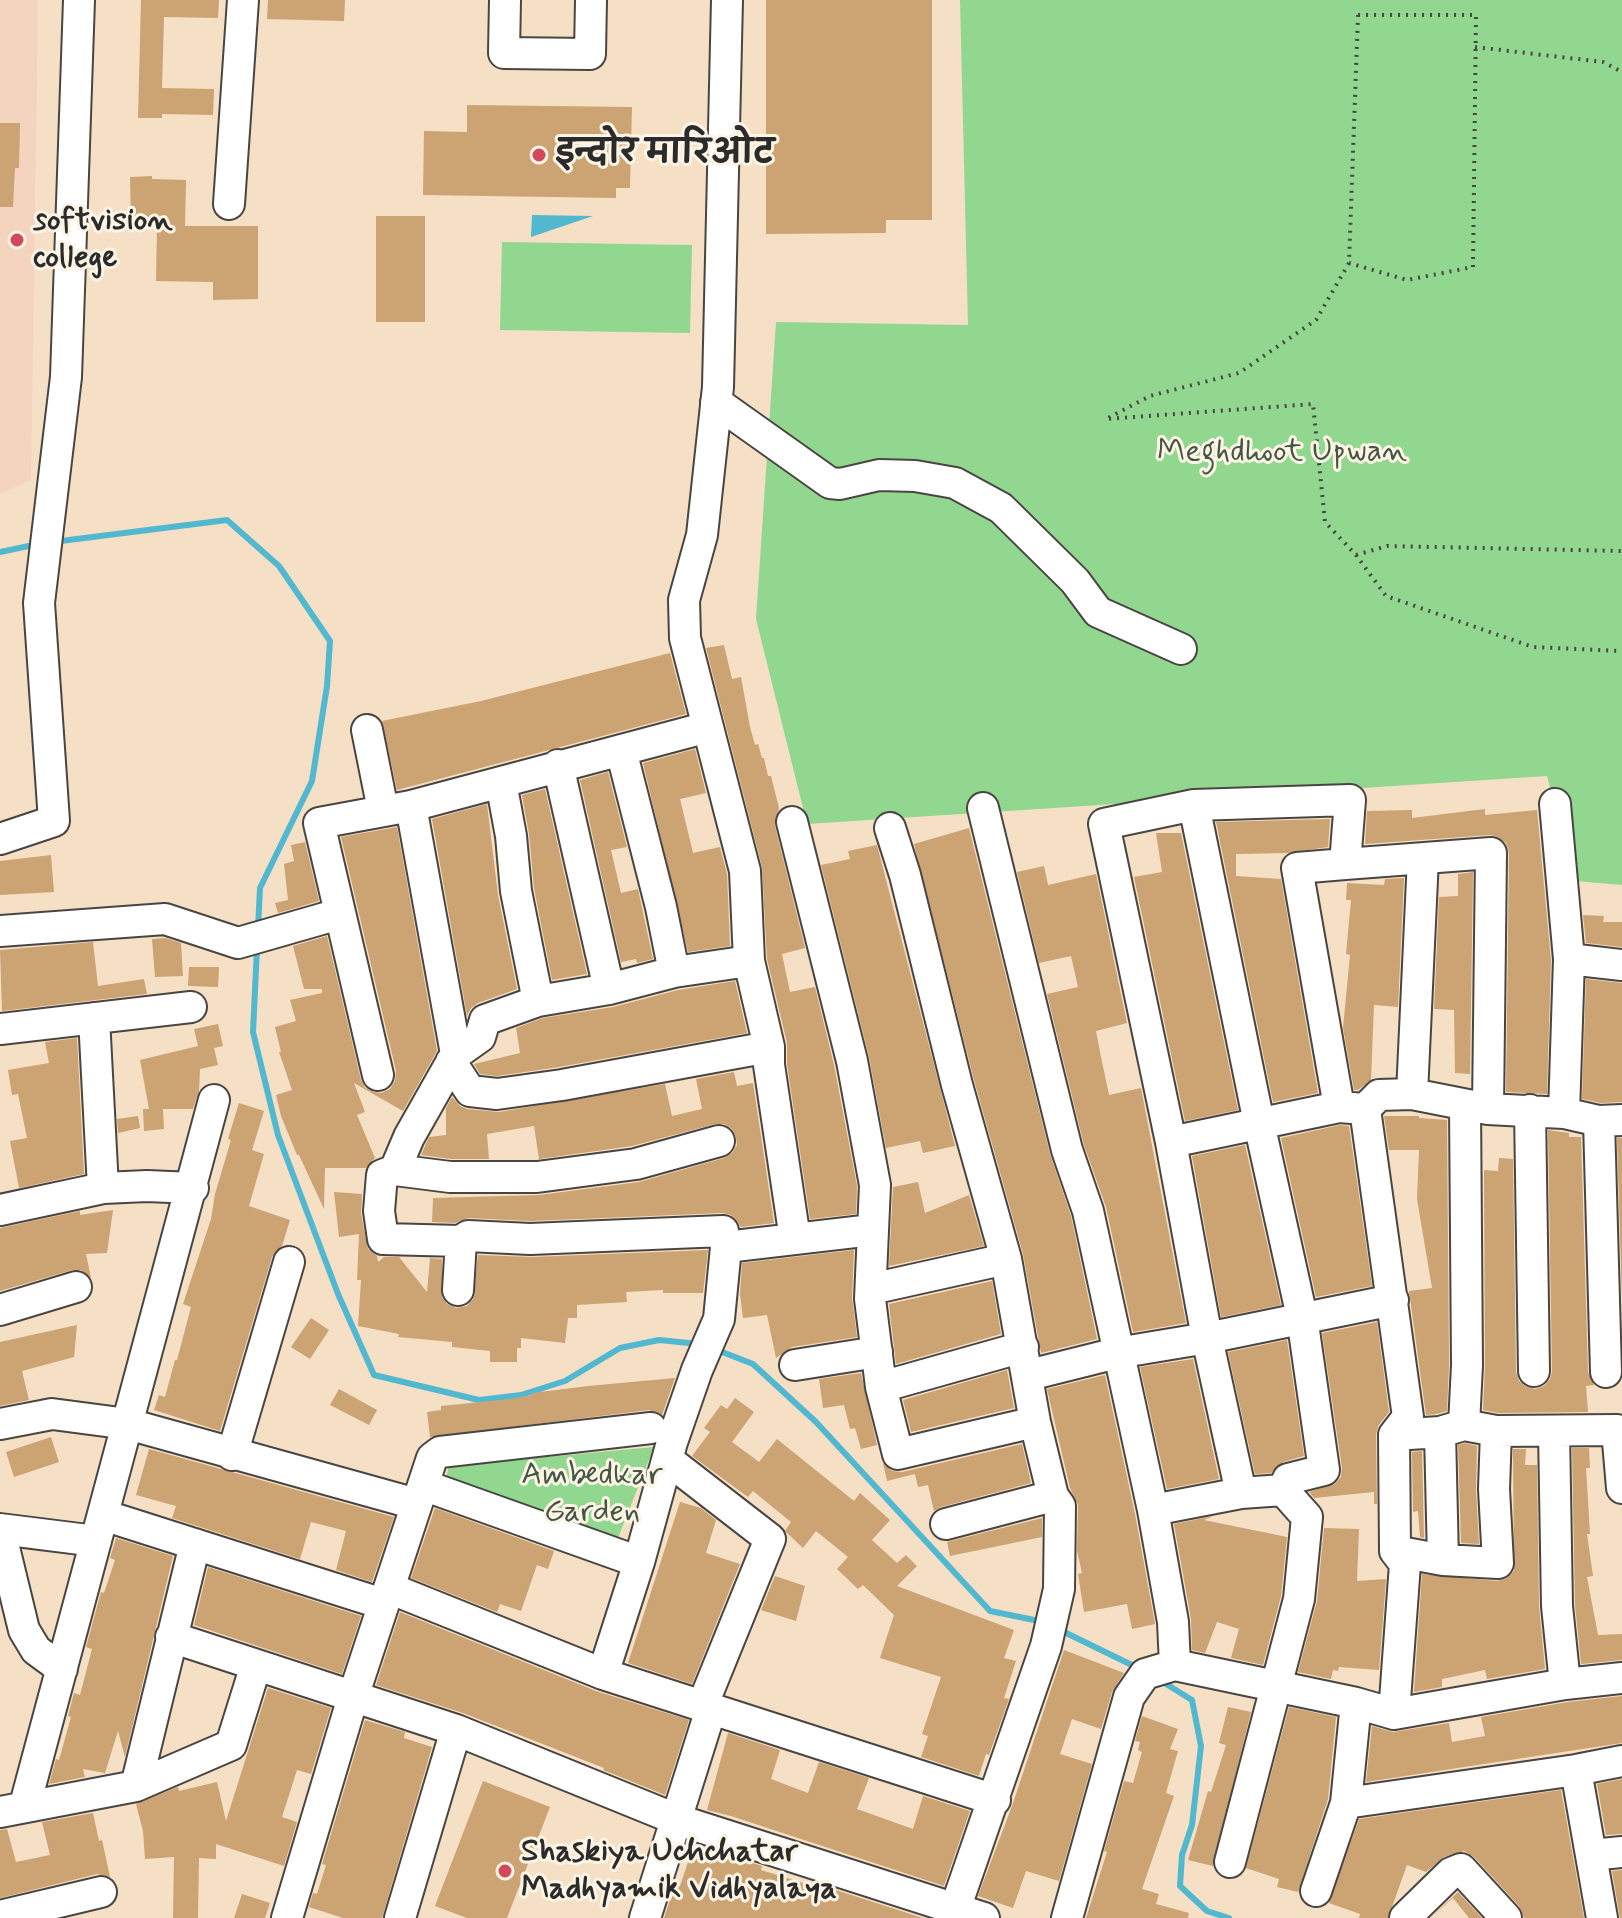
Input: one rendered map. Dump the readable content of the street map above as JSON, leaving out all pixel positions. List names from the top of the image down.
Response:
{
  "parks": ["Meghdhoot Upwan", "Ambedkar Garden"],
  "places": ["इन्दोर मारिओट", "softvision college", "Shaskiya Uchchatar Madhyamik Vidhyalaya"]
}
